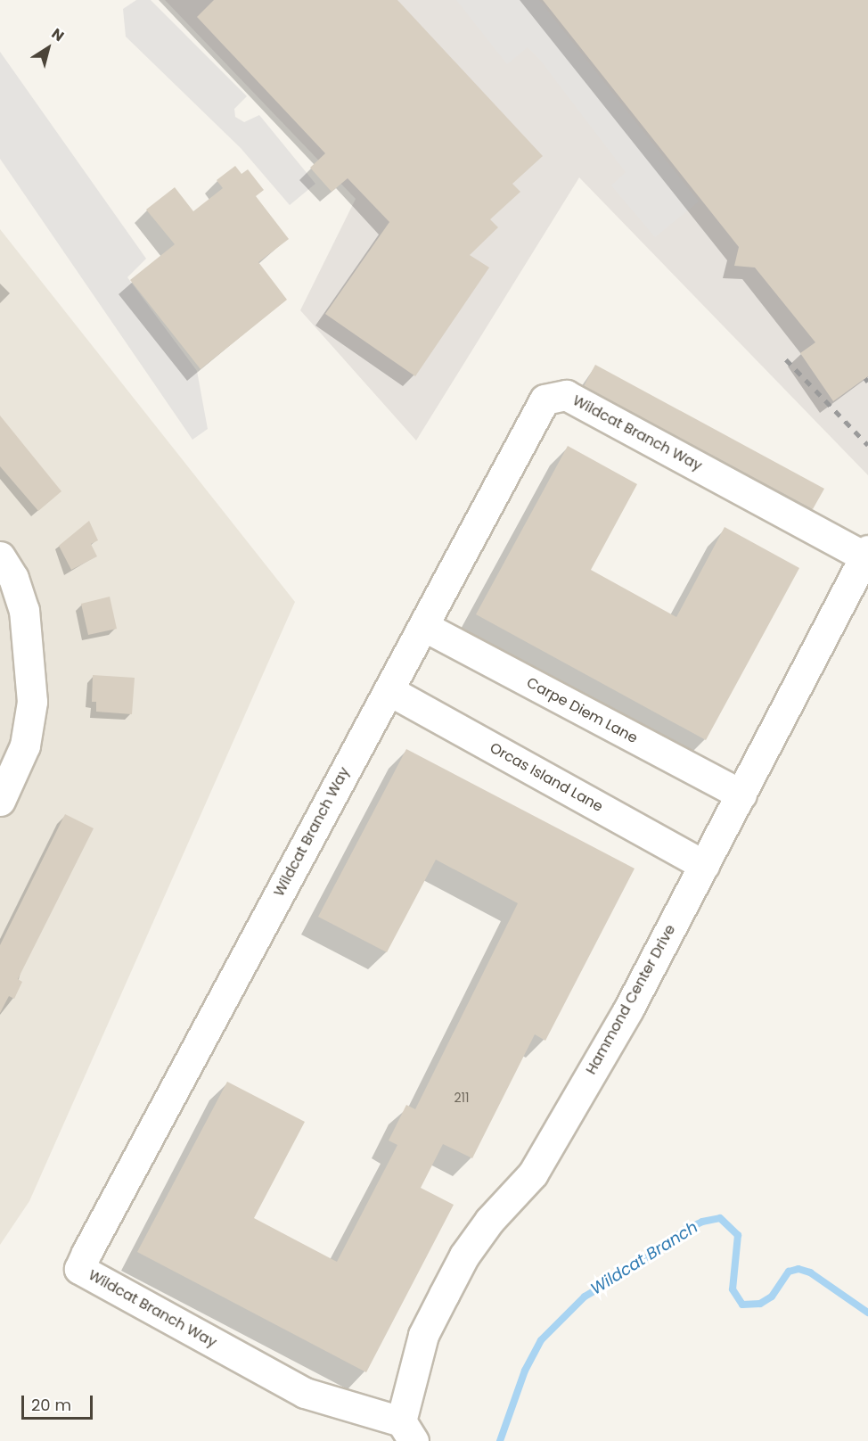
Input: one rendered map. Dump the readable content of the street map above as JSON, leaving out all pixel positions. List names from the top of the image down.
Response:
{
  "streets": {
    "street": [
      "Wildcat Branch Way",
      "Carpe Diem Lane",
      "Orcas Island Lane",
      "Hammond Center Drive"
    ]
  },
  "crossings": [
    ["Wildcat Branch Way", "Carpe Diem Lane"],
    ["Wildcat Branch Way", "Orcas Island Lane"],
    ["Wildcat Branch Way", "Hammond Center Drive"],
    ["Carpe Diem Lane", "Hammond Center Drive"],
    ["Orcas Island Lane", "Hammond Center Drive"]
  ],
  "water": ["Wildcat Branch"],
  "house_numbers": ["211"],
  "scale_bar": "20 m",
  "north": "top right"
}
